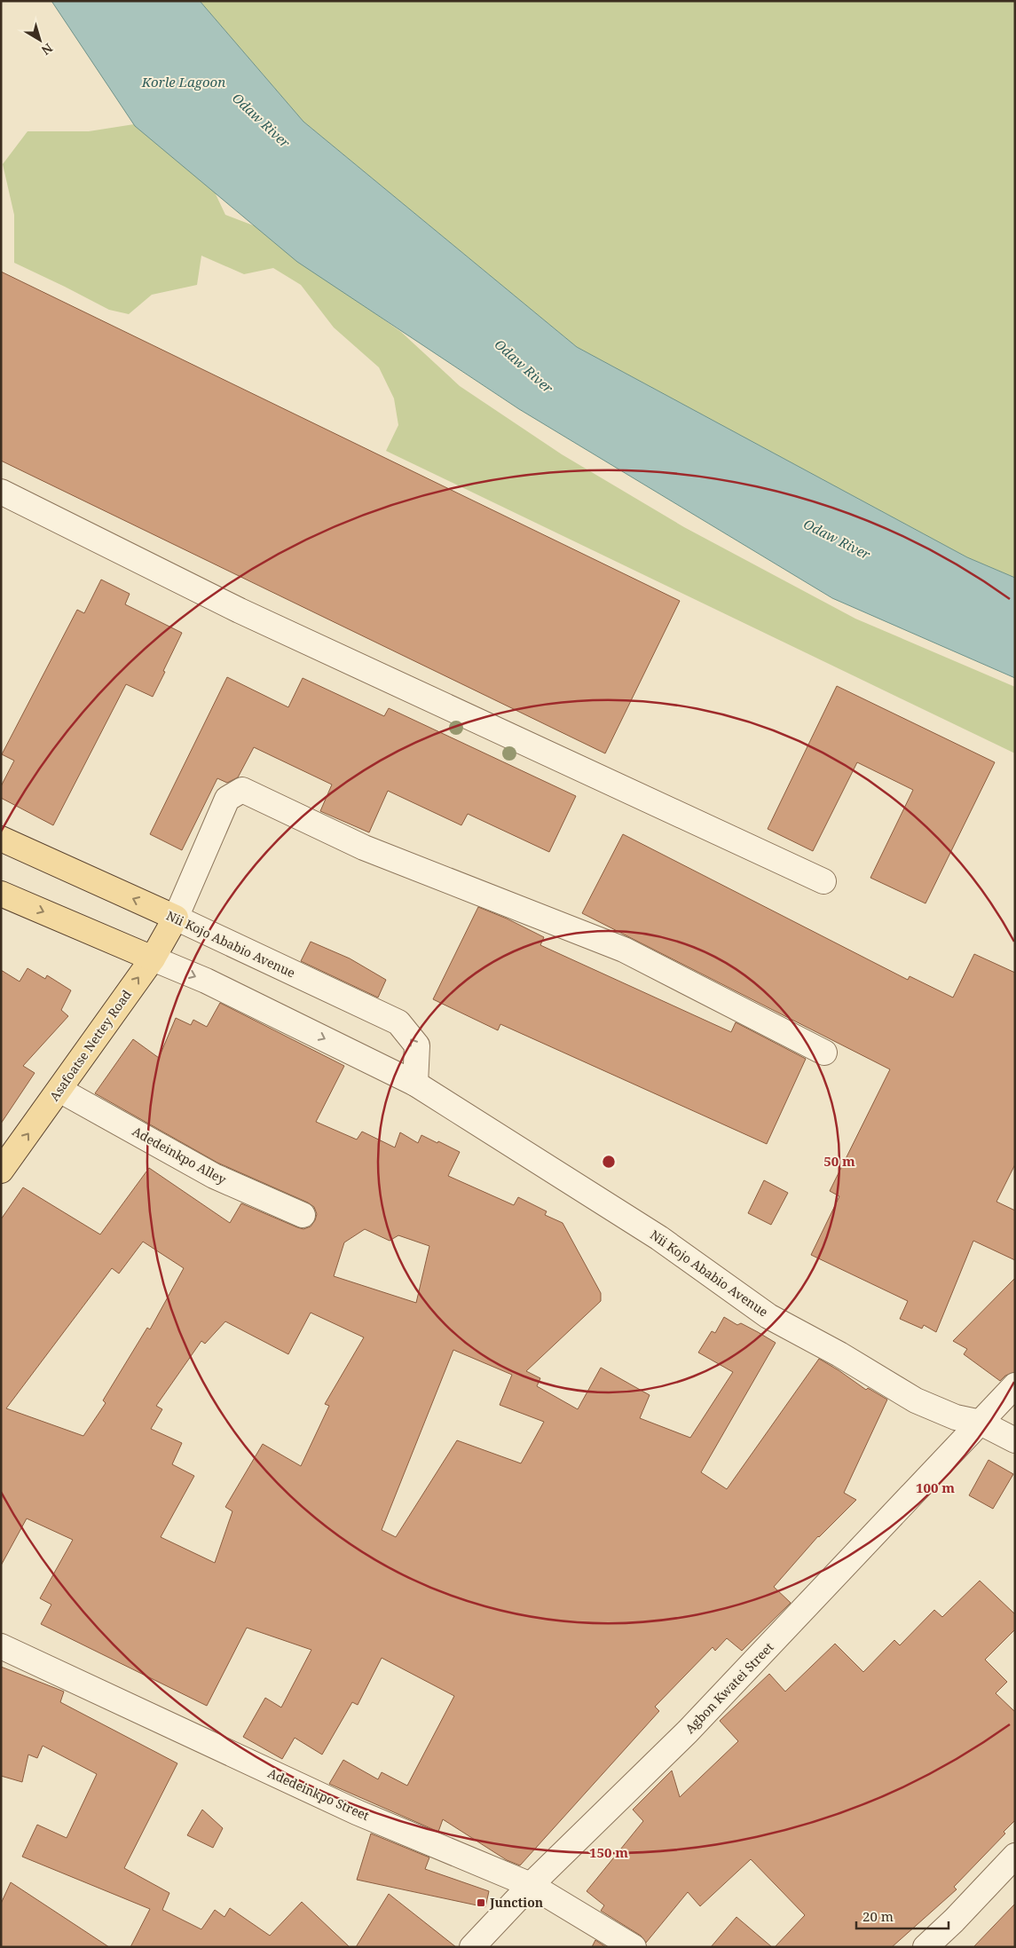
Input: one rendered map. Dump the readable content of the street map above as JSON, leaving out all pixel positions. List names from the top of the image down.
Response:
{
  "streets": {
    "main road": ["Nii Kojo Ababio Avenue", "Asafoatse Nettey Road"],
    "street": ["Adedeinkpo Alley", "Agbon Kwatei Street", "Adedeinkpo Street"]
  },
  "crossings": [
    ["Nii Kojo Ababio Avenue", "Asafoatse Nettey Road"],
    ["Nii Kojo Ababio Avenue", "Agbon Kwatei Street"],
    ["Asafoatse Nettey Road", "Adedeinkpo Alley"],
    ["Agbon Kwatei Street", "Adedeinkpo Street"]
  ],
  "one_way": ["Asafoatse Nettey Road"],
  "water": ["Korle Lagoon", "Odaw River"],
  "places": {
    "transit": ["Junction"]
  },
  "scale_bar": "20 m",
  "north": "bottom right",
  "rings": ["50 m", "100 m", "150 m"]
}
